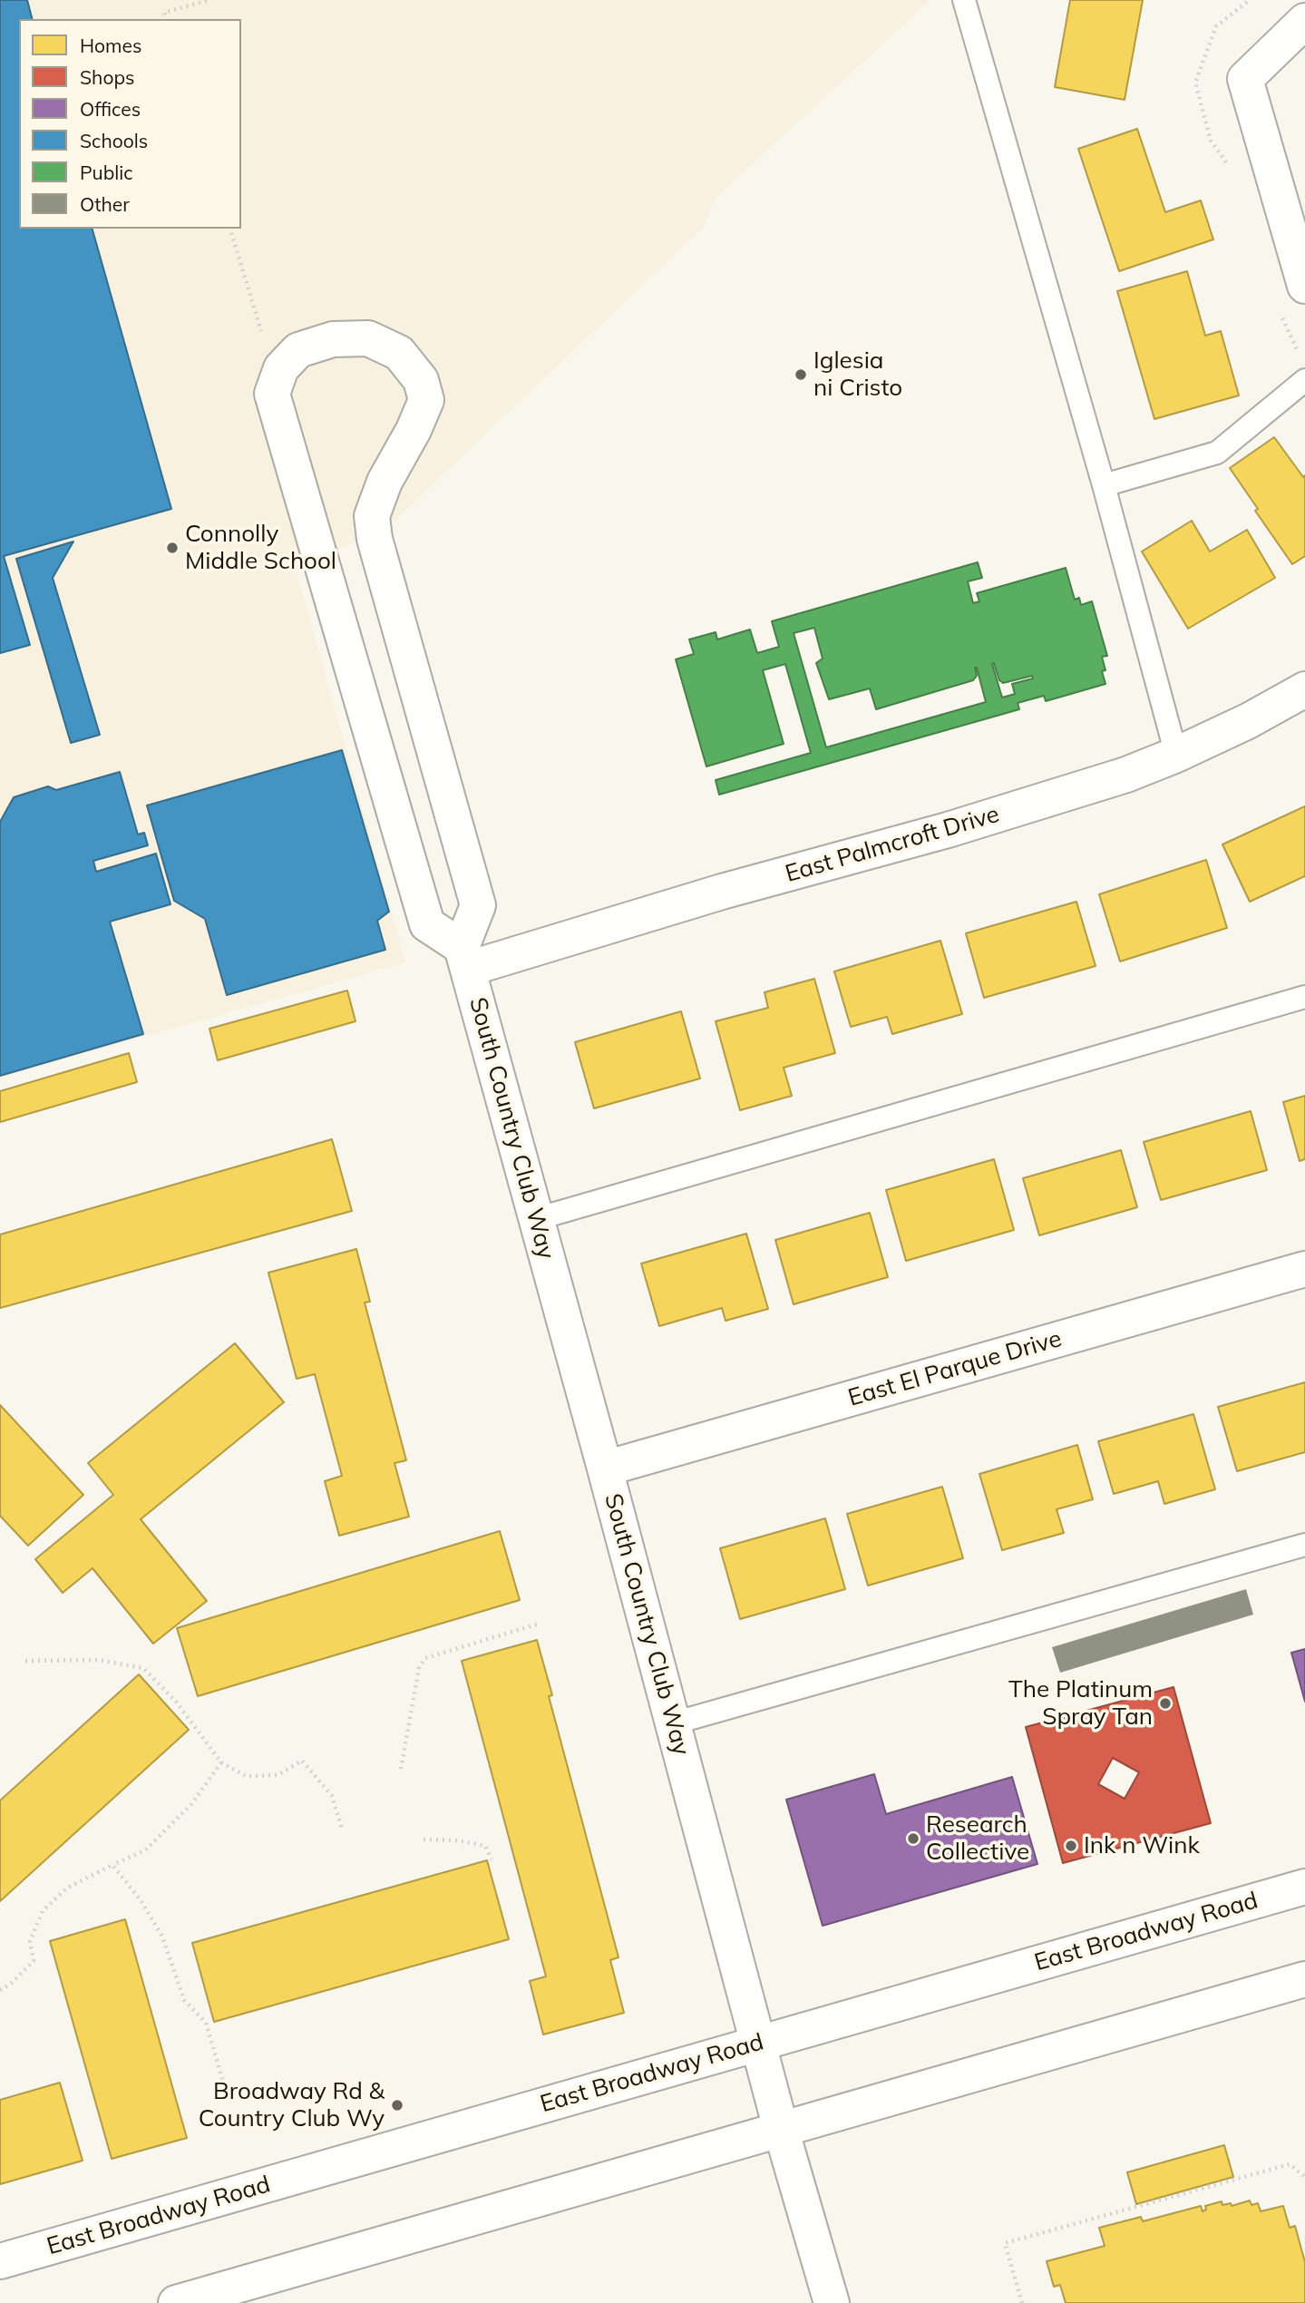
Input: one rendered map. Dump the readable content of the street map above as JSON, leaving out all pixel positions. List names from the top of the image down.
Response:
{
  "streets": {
    "street": [
      "East Palmcroft Drive",
      "South Country Club Way",
      "East El Parque Drive",
      "East Broadway Road"
    ]
  },
  "crossings": [
    ["East Palmcroft Drive", "South Country Club Way"],
    ["South Country Club Way", "East El Parque Drive"],
    ["South Country Club Way", "East Broadway Road"]
  ],
  "places": [
    "Iglesia ni Cristo",
    "Connolly Middle School",
    "The Platinum Spray Tan",
    "Research Collective",
    "Ink n Wink",
    "Broadway Rd & Country Club Wy"
  ],
  "legend": [
    "Homes",
    "Shops",
    "Offices",
    "Schools",
    "Public",
    "Other"
  ]
}
